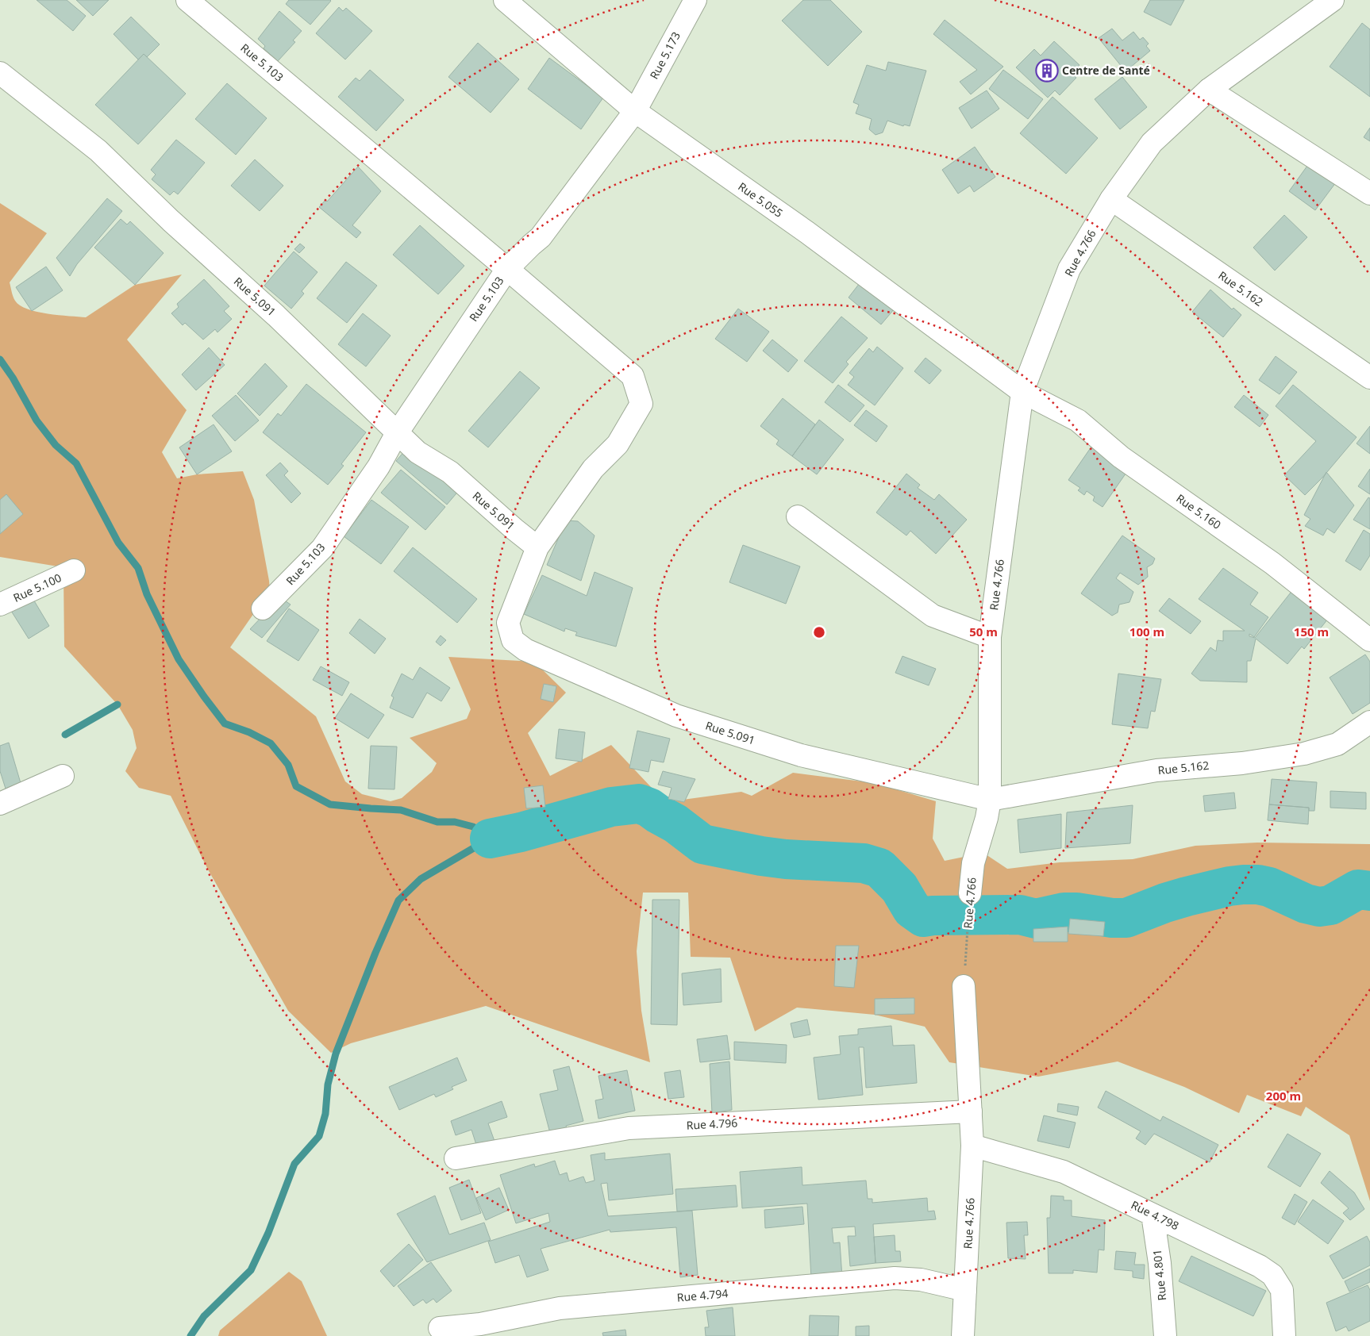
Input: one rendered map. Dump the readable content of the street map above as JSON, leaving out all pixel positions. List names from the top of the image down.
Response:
{
  "streets": {
    "street": [
      "Rue 5.173",
      "Rue 5.103",
      "Rue 5.055",
      "Rue 4.766",
      "Rue 5.162",
      "Rue 5.091",
      "Rue 5.160",
      "Rue 5.100",
      "Rue 4.796",
      "Rue 4.798",
      "Rue 4.801",
      "Rue 4.794"
    ]
  },
  "crossings": [
    ["Rue 5.173", "Rue 5.103"],
    ["Rue 5.173", "Rue 5.055"],
    ["Rue 5.103", "Rue 5.091"],
    ["Rue 5.055", "Rue 4.766"],
    ["Rue 5.055", "Rue 5.160"],
    ["Rue 4.766", "Rue 5.162"],
    ["Rue 4.766", "Rue 5.091"],
    ["Rue 4.766", "Rue 5.160"],
    ["Rue 4.766", "Rue 4.796"],
    ["Rue 4.766", "Rue 4.798"],
    ["Rue 4.766", "Rue 4.794"],
    ["Rue 5.162", "Rue 5.091"],
    ["Rue 4.798", "Rue 4.801"]
  ],
  "places": {
    "building": ["Centre de Santé"]
  },
  "rings": [
    "50 m",
    "100 m",
    "150 m",
    "200 m"
  ]
}
